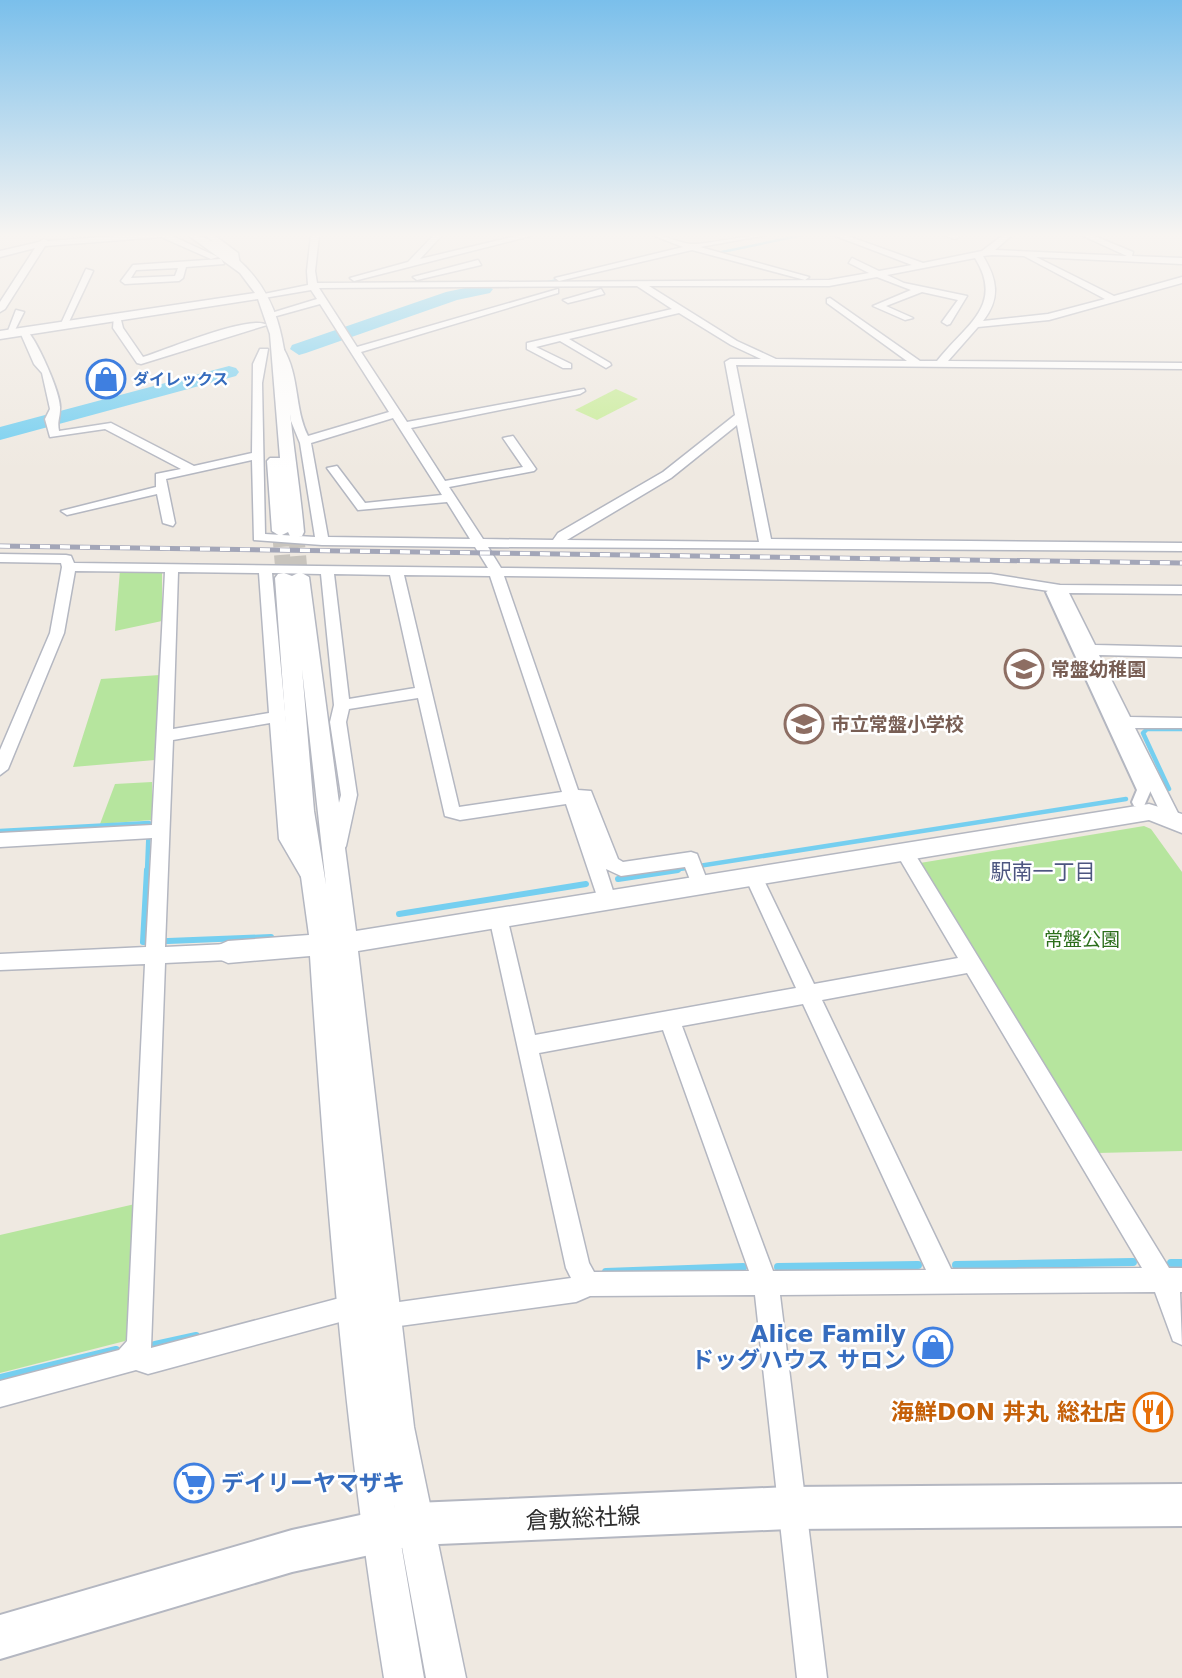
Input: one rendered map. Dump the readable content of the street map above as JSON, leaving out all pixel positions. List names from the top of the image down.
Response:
{
  "streets": {
    "main road": ["倉敷総社線"]
  },
  "districts": ["駅南一丁目"],
  "parks": ["常盤公園"],
  "places": {
    "shop": ["ダイレックス", "Alice Family ドッグハウス サロン"],
    "school or university": ["常盤幼稚園", "市立常盤小学校"],
    "restaurant": ["海鮮DON 丼丸 総社店"],
    "supermarket": ["デイリーヤマザキ"]
  }
}
